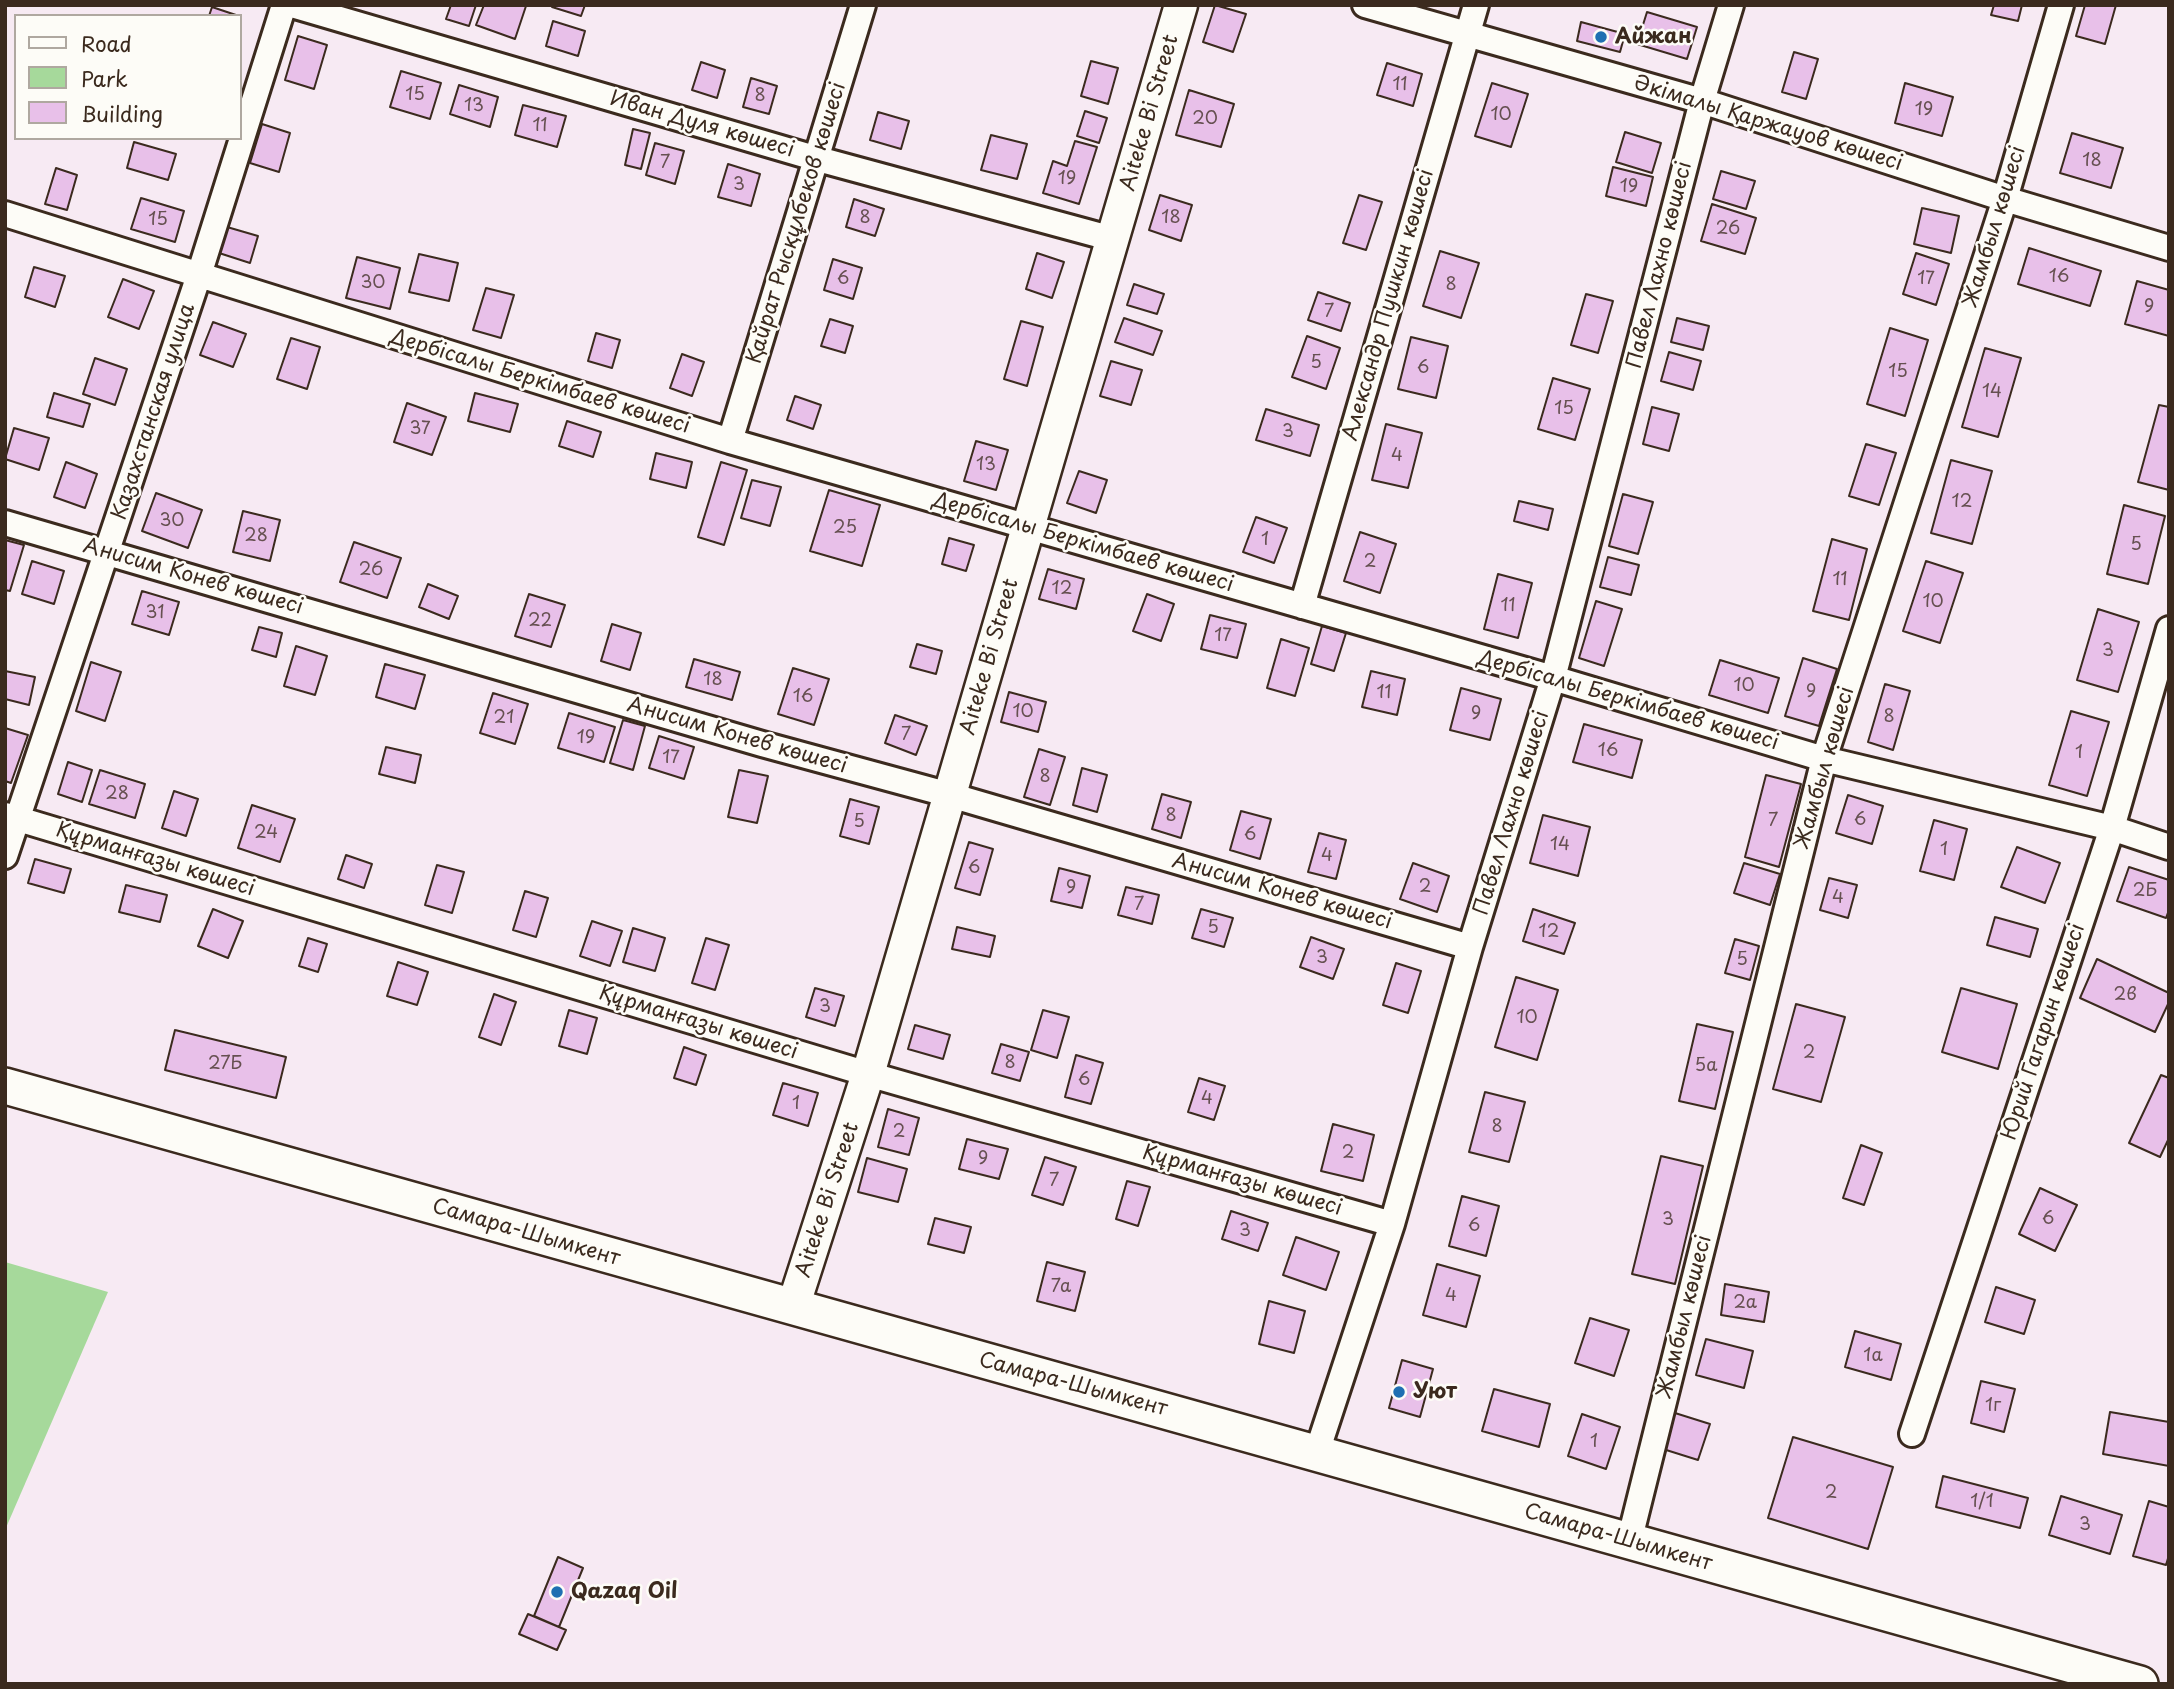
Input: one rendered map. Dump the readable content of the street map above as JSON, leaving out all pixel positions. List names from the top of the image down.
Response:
{
  "streets": {
    "highway": ["Самара-Шымкент"],
    "main road": ["Aiteke Bi Street"],
    "street": [
      "Әкімалы Қаржауов көшесі",
      "Иван Дуля көшесі",
      "Қайрат Рысқұлбеков көшесі",
      "Жамбыл көшесі",
      "Павел Лахно көшесі",
      "Александр Пушкин көшесі",
      "Дербісалы Беркімбаев көшесі",
      "Казахстанская улица",
      "Анисим Конев көшесі",
      "Құрманғазы көшесі",
      "Юрий Гагарин көшесі"
    ]
  },
  "crossings": [
    ["Aiteke Bi Street", "Иван Дуля көшесі"],
    ["Aiteke Bi Street", "Дербісалы Беркімбаев көшесі"],
    ["Aiteke Bi Street", "Анисим Конев көшесі"],
    ["Aiteke Bi Street", "Құрманғазы көшесі"],
    ["Aiteke Bi Street", "Самара-Шымкент"],
    ["Әкімалы Қаржауов көшесі", "Жамбыл көшесі"],
    ["Әкімалы Қаржауов көшесі", "Павел Лахно көшесі"],
    ["Әкімалы Қаржауов көшесі", "Александр Пушкин көшесі"],
    ["Иван Дуля көшесі", "Қайрат Рысқұлбеков көшесі"],
    ["Қайрат Рысқұлбеков көшесі", "Дербісалы Беркімбаев көшесі"],
    ["Жамбыл көшесі", "Дербісалы Беркімбаев көшесі"],
    ["Жамбыл көшесі", "Самара-Шымкент"],
    ["Павел Лахно көшесі", "Дербісалы Беркімбаев көшесі"],
    ["Павел Лахно көшесі", "Анисим Конев көшесі"],
    ["Павел Лахно көшесі", "Құрманғазы көшесі"],
    ["Павел Лахно көшесі", "Самара-Шымкент"],
    ["Александр Пушкин көшесі", "Дербісалы Беркімбаев көшесі"],
    ["Дербісалы Беркімбаев көшесі", "Казахстанская улица"],
    ["Дербісалы Беркімбаев көшесі", "Юрий Гагарин көшесі"],
    ["Казахстанская улица", "Анисим Конев көшесі"],
    ["Казахстанская улица", "Құрманғазы көшесі"]
  ],
  "places": ["Айжан", "Уют", "Qazaq Oil"],
  "house_numbers": [
    "11",
    "15",
    "8",
    "13",
    "19",
    "10",
    "20",
    "11",
    "18",
    "7",
    "19",
    "3",
    "19",
    "8",
    "18",
    "15",
    "26",
    "16",
    "6",
    "17",
    "30",
    "8",
    "9",
    "7",
    "5",
    "6",
    "15",
    "14",
    "15",
    "37",
    "3",
    "4",
    "13",
    "12",
    "30",
    "25",
    "28",
    "1",
    "5",
    "2",
    "26",
    "11",
    "12",
    "10",
    "11",
    "31",
    "22",
    "17",
    "3",
    "18",
    "10",
    "9",
    "11",
    "16",
    "10",
    "9",
    "8",
    "21",
    "7",
    "19",
    "16",
    "1",
    "17",
    "8",
    "28",
    "8",
    "6",
    "7",
    "5",
    "24",
    "6",
    "14",
    "1",
    "4",
    "6",
    "2",
    "9",
    "2Б",
    "4",
    "7",
    "5",
    "12",
    "3",
    "5",
    "2в",
    "3",
    "10",
    "2",
    "8",
    "27Б",
    "5а",
    "6",
    "4",
    "1",
    "8",
    "2",
    "2",
    "9",
    "7",
    "6",
    "3",
    "6",
    "3",
    "7а",
    "4",
    "2а",
    "1а",
    "1г",
    "1",
    "2",
    "1/1",
    "3"
  ],
  "legend": ["Road", "Park", "Building"]
}
